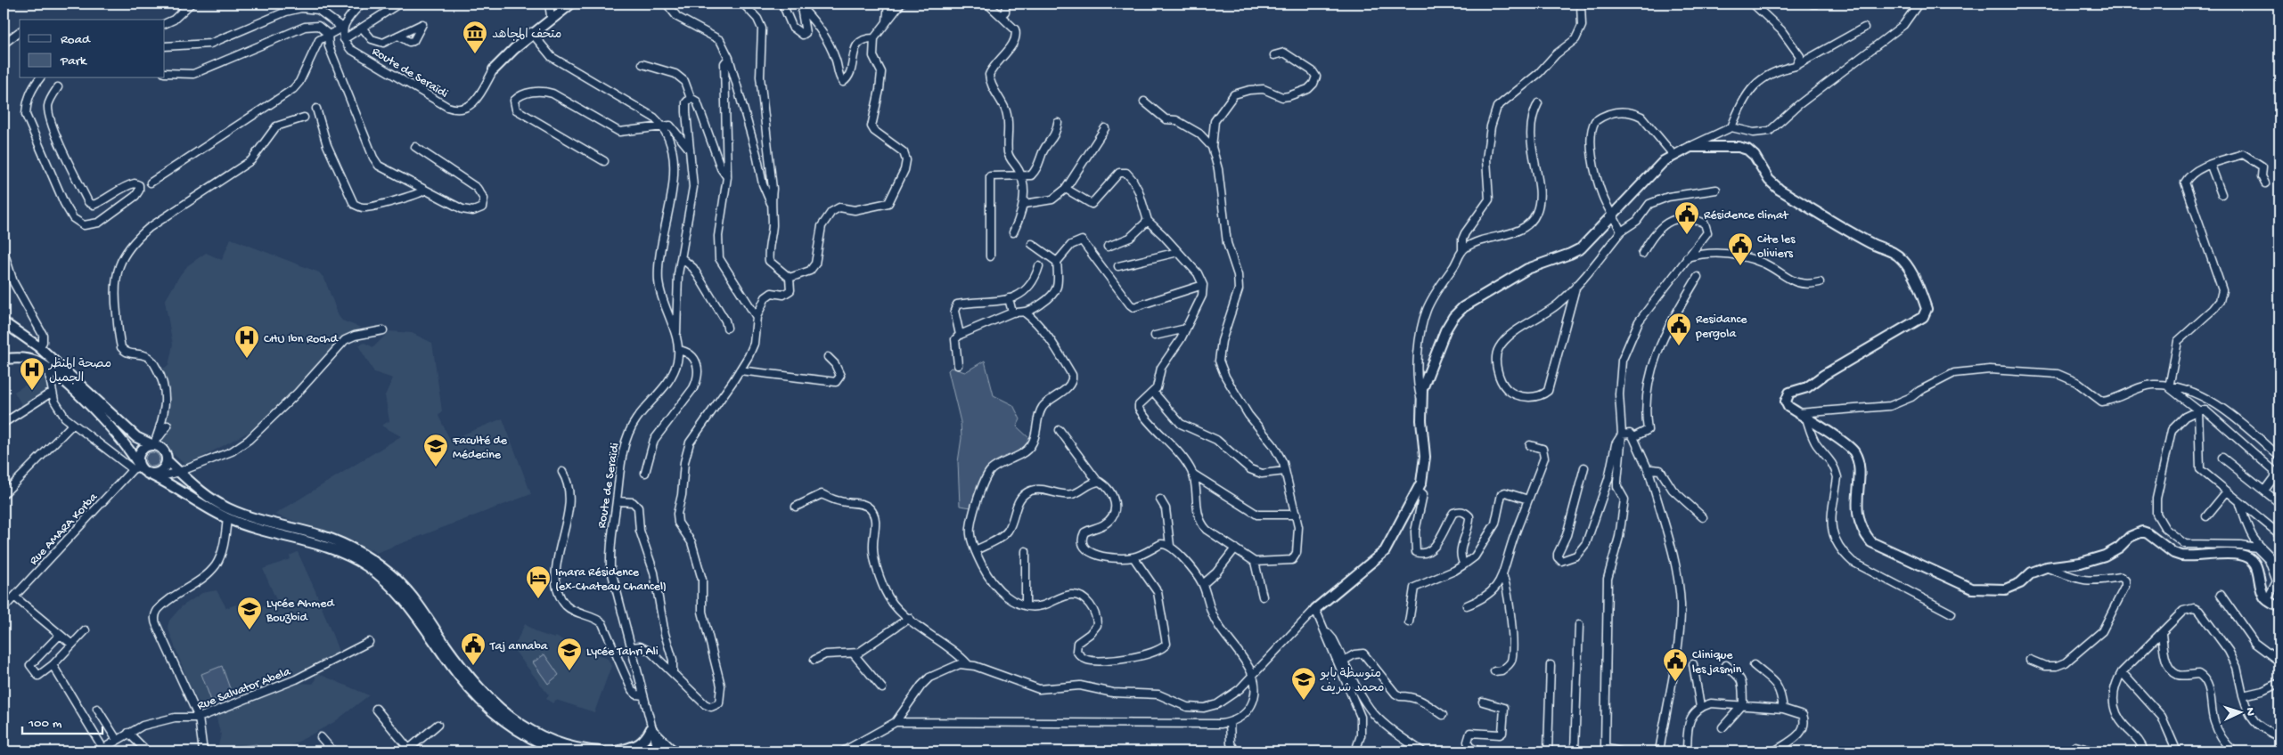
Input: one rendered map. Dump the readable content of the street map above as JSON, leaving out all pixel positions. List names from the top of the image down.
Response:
{
  "streets": {
    "main road": ["Route de Seraïdi"],
    "street": ["Rue AMARA Korba", "Rue Salvator Abela"]
  },
  "places": {
    "museum": ["متحف المجاهد"],
    "public building": [
      "Résidence climat",
      "Cite les oliviers",
      "Residance pergola",
      "Taj annaba",
      "Clinique les jasmin"
    ],
    "hospital": ["CHU Ibn Rochd", "مصحة المنظر الجميل"],
    "school or university": [
      "Faculté de Médecine",
      "Lycée Ahmed Bouzbid",
      "Lycée Tahri Ali",
      "متوسطة بابو محمد شريف"
    ],
    "hotel": ["Imara Résidence (ex-Chateau Chancel)"]
  },
  "legend": ["Road", "Park"],
  "scale_bar": "100 m",
  "north": "right"
}
